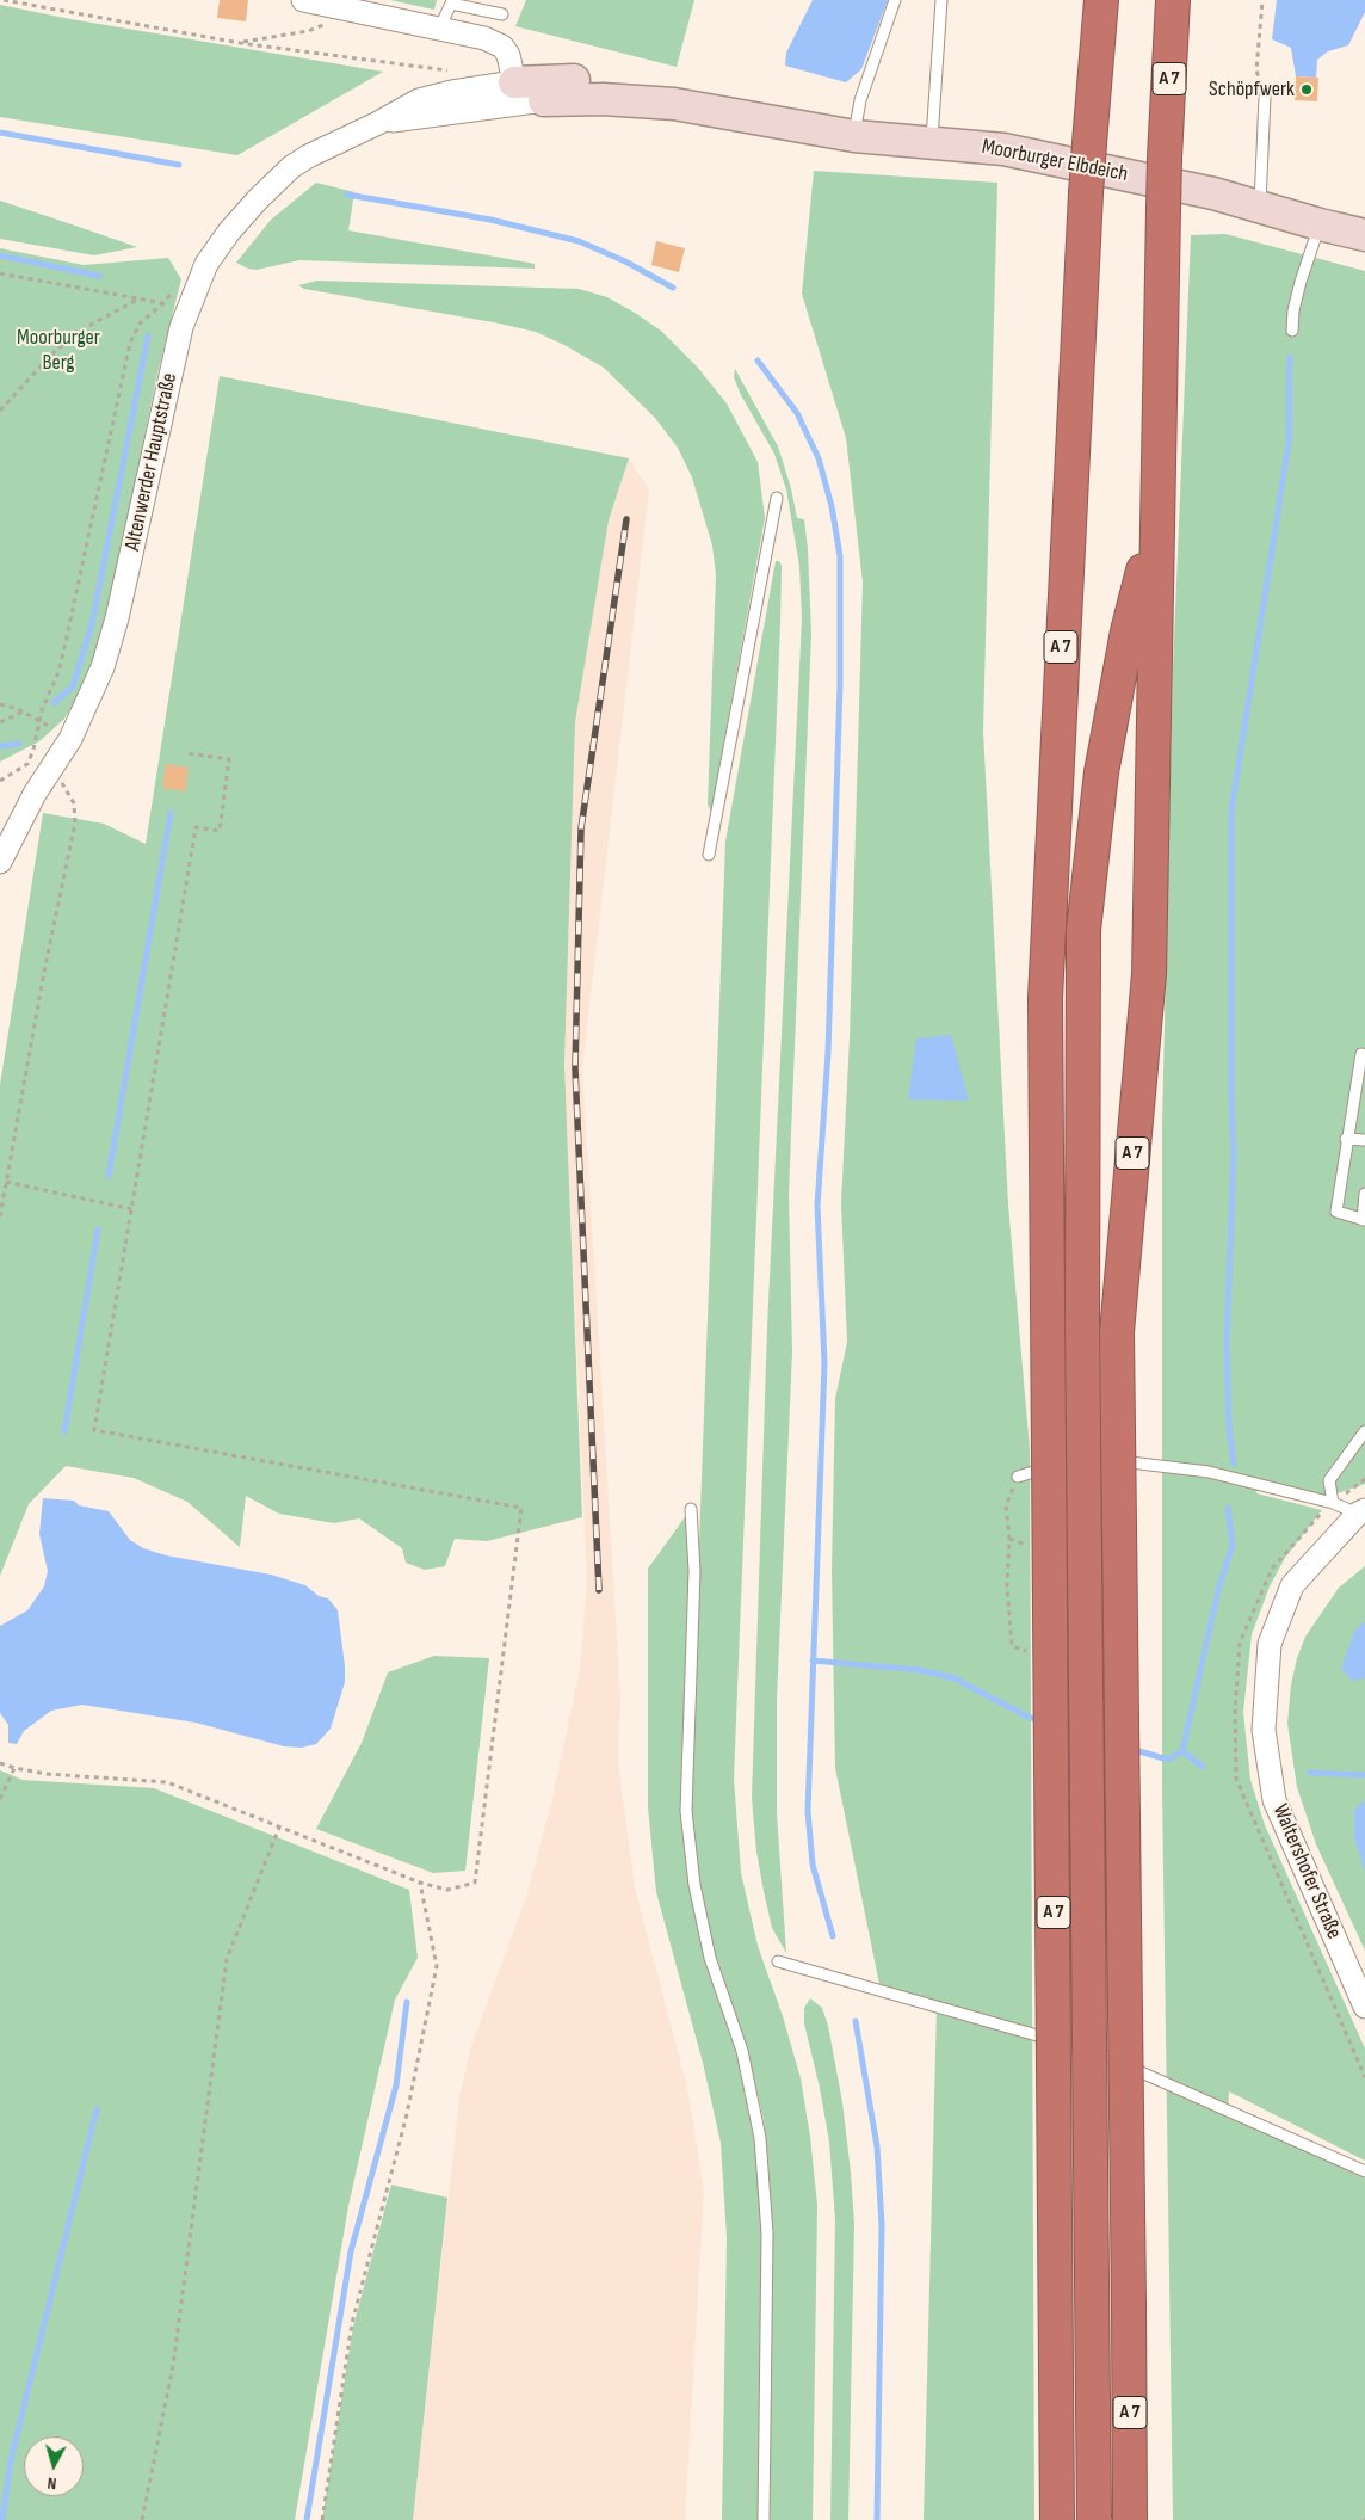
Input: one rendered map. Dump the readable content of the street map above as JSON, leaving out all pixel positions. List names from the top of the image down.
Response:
{
  "streets": {
    "highway": ["A 7"],
    "street": ["Moorburger Elbdeich", "Altenwerder Hauptstraße", "Waltershofer Straße"]
  },
  "crossings": [
    ["Moorburger Elbdeich", "Altenwerder Hauptstraße"]
  ],
  "parks": ["Moorburger Berg"],
  "places": ["Schöpfwerk"],
  "north": "bottom"
}
